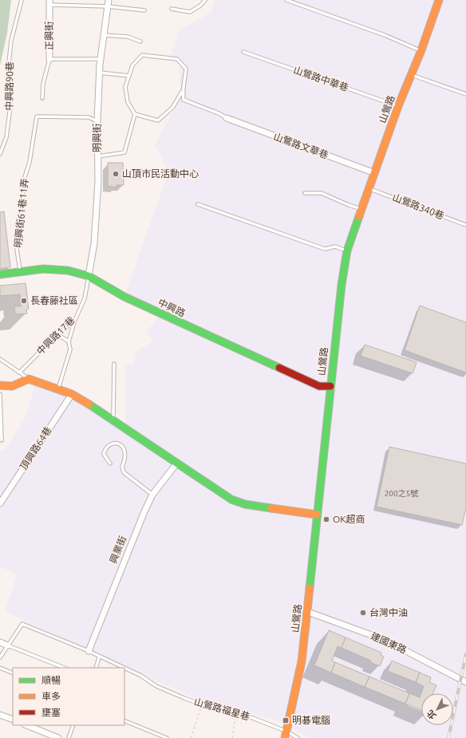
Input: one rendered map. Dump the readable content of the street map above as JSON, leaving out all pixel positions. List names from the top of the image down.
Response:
{
  "streets": {
    "street": [
      "正興街",
      "山鶯路",
      "明興街",
      "山鶯路文華巷",
      "中興路",
      "頂興路64巷",
      "興業街",
      "建國東路"
    ],
    "lane": [
      "山鶯路中華巷",
      "中興路90巷",
      "山鶯路340巷",
      "明興街61巷11弄",
      "中興路17巷",
      "山鶯路福星巷"
    ]
  },
  "crossings": [
    ["正興街", "明興街"],
    ["山鶯路中華巷", "山鶯路"],
    ["山鶯路", "山鶯路文華巷"],
    ["山鶯路", "山鶯路340巷"],
    ["山鶯路", "中興路"],
    ["山鶯路", "建國東路"],
    ["山鶯路", "山鶯路福星巷"],
    ["明興街", "明興街61巷11弄"],
    ["明興街", "中興路"],
    ["明興街", "中興路17巷"],
    ["明興街61巷11弄", "中興路"],
    ["中興路", "中興路17巷"],
    ["興業街", "山鶯路福星巷"]
  ],
  "places": {
    "other": [
      "山頂市民活動中心",
      "長春藤社區",
      "OK超商",
      "台灣中油"
    ],
    "transit": ["明碁電腦"]
  },
  "house_numbers": ["200之5號"],
  "legend": ["順暢", "車多", "壅塞"],
  "north": "bottom left"
}
